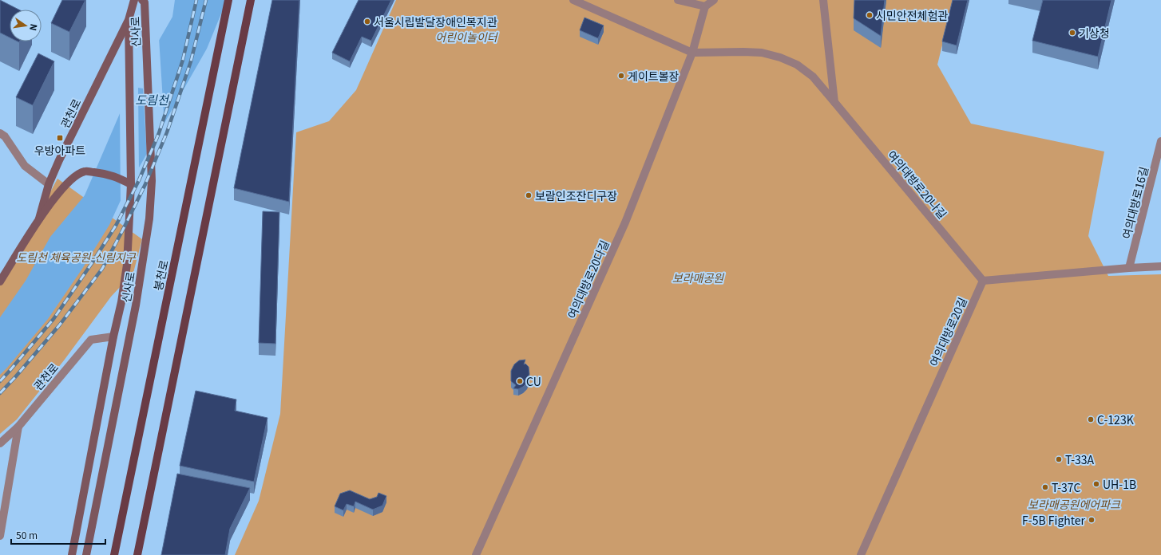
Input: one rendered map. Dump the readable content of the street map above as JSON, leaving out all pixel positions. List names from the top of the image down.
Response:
{
  "streets": {
    "main road": ["신사로", "관천로", "봉천로"],
    "street": [
      "여의대방로20나길",
      "여의대방로16길",
      "여의대방로20다길",
      "여의대방로20길"
    ]
  },
  "crossings": [
    ["신사로", "관천로"],
    ["여의대방로20나길", "여의대방로20다길"],
    ["여의대방로20나길", "여의대방로20길"]
  ],
  "water": ["도림천"],
  "parks": [
    "어린이놀이터",
    "도림천 체육공원-신림지구",
    "보라매공원",
    "보라매공원에어파크"
  ],
  "places": {
    "other": [
      "시민안전체험관",
      "서울시립발달장애인복지관",
      "기상청",
      "게이트볼장",
      "보람인조잔디구장",
      "CU",
      "C-123K",
      "T-33A",
      "UH-1B",
      "T-37C",
      "F-5B Fighter"
    ],
    "transit": ["우방아파트"]
  },
  "scale_bar": "50 m",
  "north": "right"
}
